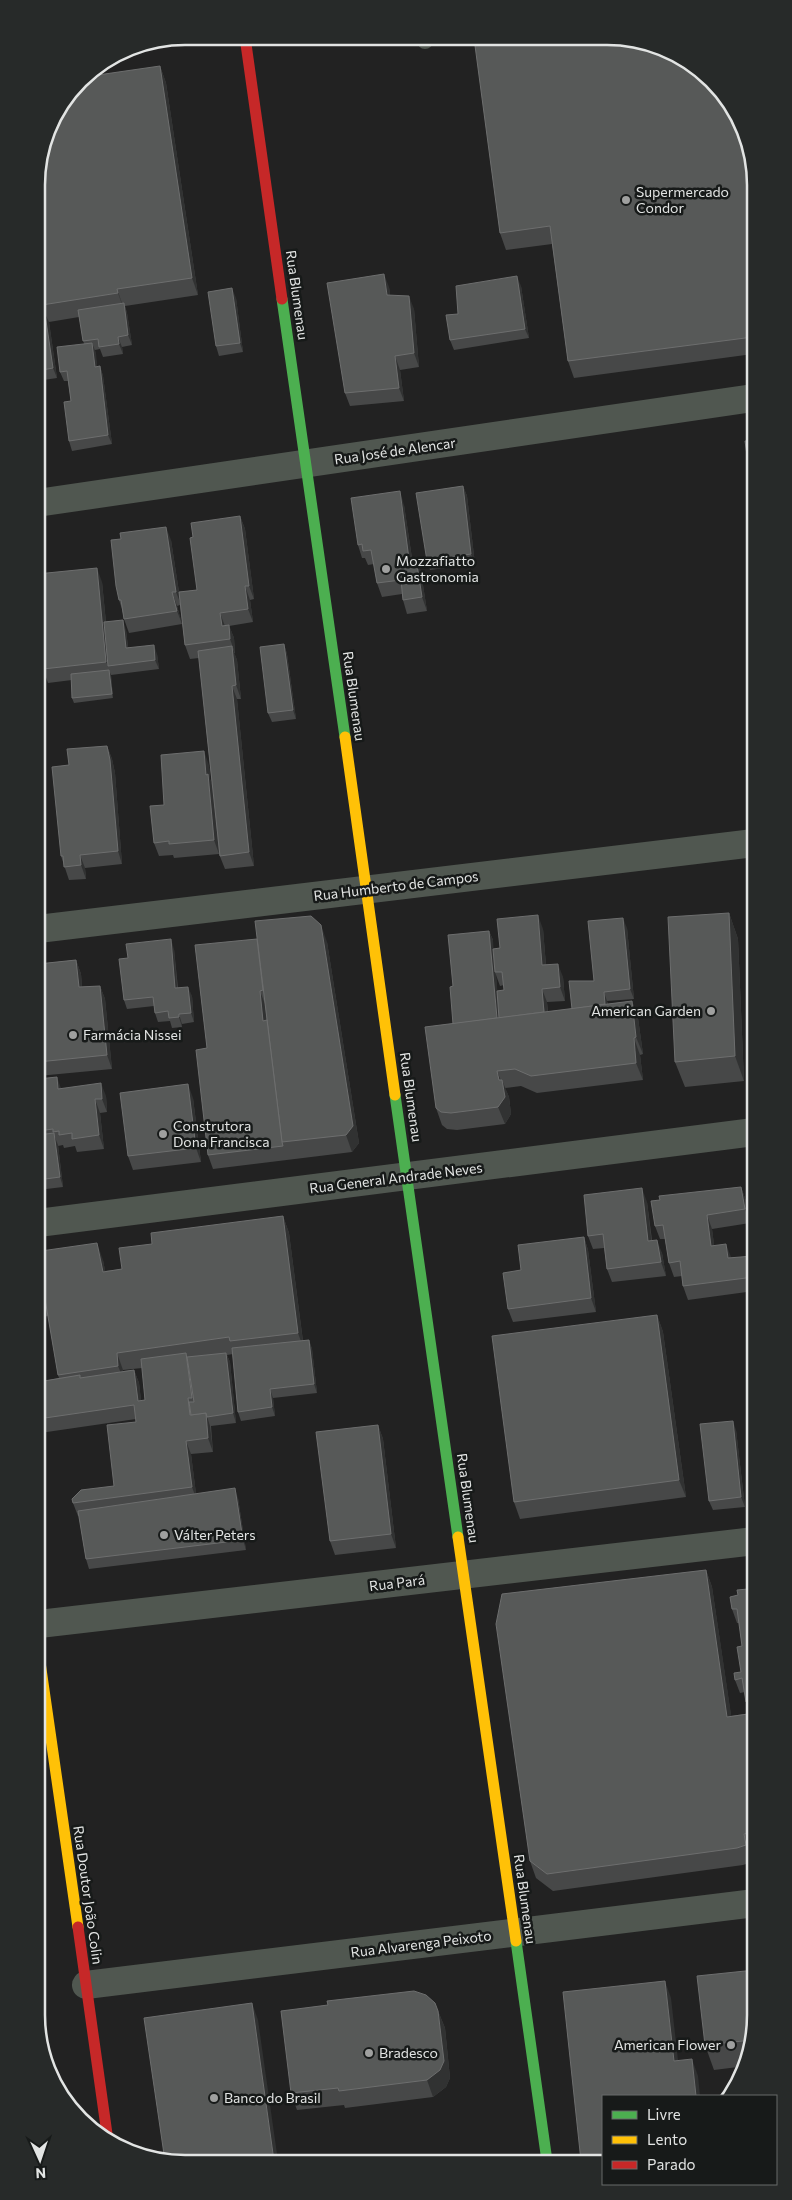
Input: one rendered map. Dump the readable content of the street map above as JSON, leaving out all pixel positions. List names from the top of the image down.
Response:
{
  "streets": {
    "main road": ["Rua Blumenau", "Rua Doutor João Colin"],
    "street": [
      "Rua José de Alencar",
      "Rua Humberto de Campos",
      "Rua General Andrade Neves",
      "Rua Pará",
      "Rua Alvarenga Peixoto"
    ]
  },
  "crossings": [
    ["Rua Blumenau", "Rua José de Alencar"],
    ["Rua Blumenau", "Rua Humberto de Campos"],
    ["Rua Blumenau", "Rua General Andrade Neves"],
    ["Rua Blumenau", "Rua Pará"],
    ["Rua Blumenau", "Rua Alvarenga Peixoto"],
    ["Rua Doutor João Colin", "Rua Alvarenga Peixoto"]
  ],
  "places": [
    "Supermercado Condor",
    "Mozzafiatto Gastronomia",
    "American Garden",
    "Farmácia Nissei",
    "Construtora Dona Francisca",
    "Válter Peters",
    "American Flower",
    "Bradesco",
    "Banco do Brasil"
  ],
  "legend": ["Livre", "Lento", "Parado"],
  "north": "bottom"
}
